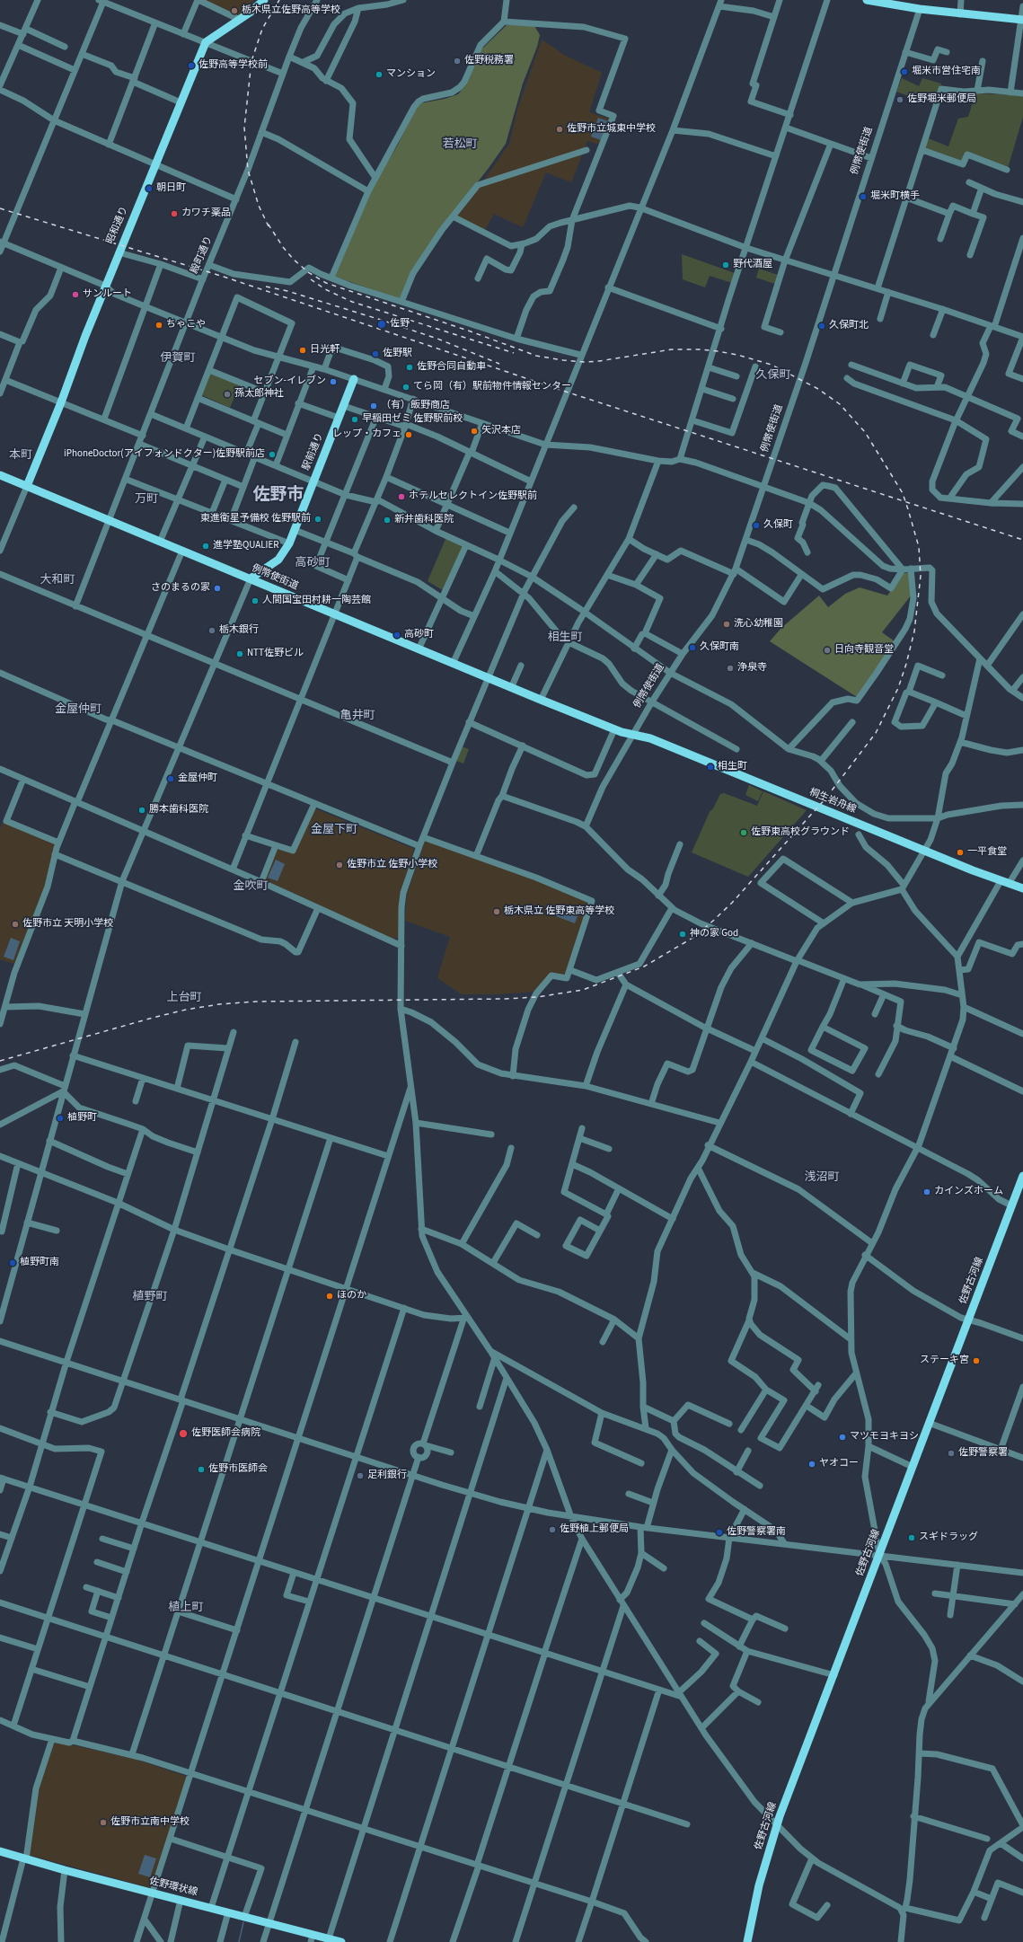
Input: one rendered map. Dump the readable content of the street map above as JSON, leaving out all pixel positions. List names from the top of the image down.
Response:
{
  "streets": {
    "main road": [
      "例幣使街道",
      "昭和通り",
      "駅前通り",
      "桐生岩舟線",
      "佐野古河線",
      "佐野環状線"
    ],
    "street": ["殿町通り"]
  },
  "crossings": [
    ["例幣使街道", "昭和通り"],
    ["例幣使街道", "殿町通り"],
    ["例幣使街道", "駅前通り"],
    ["例幣使街道", "桐生岩舟線"]
  ],
  "districts": [
    "若松町",
    "伊賀町",
    "久保町",
    "本町",
    "佐野市",
    "万町",
    "高砂町",
    "大和町",
    "相生町",
    "金屋仲町",
    "亀井町",
    "金屋下町",
    "金吹町",
    "上台町",
    "浅沼町",
    "植野町",
    "植上町"
  ],
  "places": [
    "栃木県立佐野高等学校",
    "佐野税務署",
    "佐野高等学校前",
    "堀米市営住宅南",
    "マンション",
    "佐野堀米郵便局",
    "佐野市立城東中学校",
    "朝日町",
    "堀米町横手",
    "カワチ薬品",
    "野代酒屋",
    "サンルート",
    "佐野",
    "ちゃこや",
    "久保町北",
    "日光軒",
    "佐野駅",
    "佐野合同自動車",
    "セブン-イレブン",
    "てら岡（有）駅前物件情報センター",
    "孫太郎神社",
    "（有）飯野商店",
    "早稲田ゼミ 佐野駅前校",
    "矢沢本店",
    "レップ・カフェ",
    "iPhoneDoctor(アイフォンドクター)佐野駅前店",
    "ホテルセレクトイン佐野駅前",
    "東進衛星予備校 佐野駅前",
    "新井歯科医院",
    "久保町",
    "進学塾QUALIER",
    "さのまるの家",
    "人間国宝田村耕一陶芸館",
    "洗心幼稚園",
    "栃木銀行",
    "高砂町",
    "久保町南",
    "日向寺観音堂",
    "NTT佐野ビル",
    "浄泉寺",
    "相生町",
    "金屋仲町",
    "勝本歯科医院",
    "佐野東高校グラウンド",
    "一平食堂",
    "佐野市立 佐野小学校",
    "栃木県立 佐野東高等学校",
    "佐野市立 天明小学校",
    "神の家 God",
    "植野町",
    "カインズホーム",
    "植野町南",
    "ほのか",
    "ステーキ宮",
    "佐野医師会病院",
    "マツモヨキヨシ",
    "佐野警察署",
    "ヤオコー",
    "佐野市医師会",
    "足利銀行",
    "佐野植上郵便局",
    "佐野警察署南",
    "スギドラッグ",
    "佐野市立南中学校"
  ]
}
